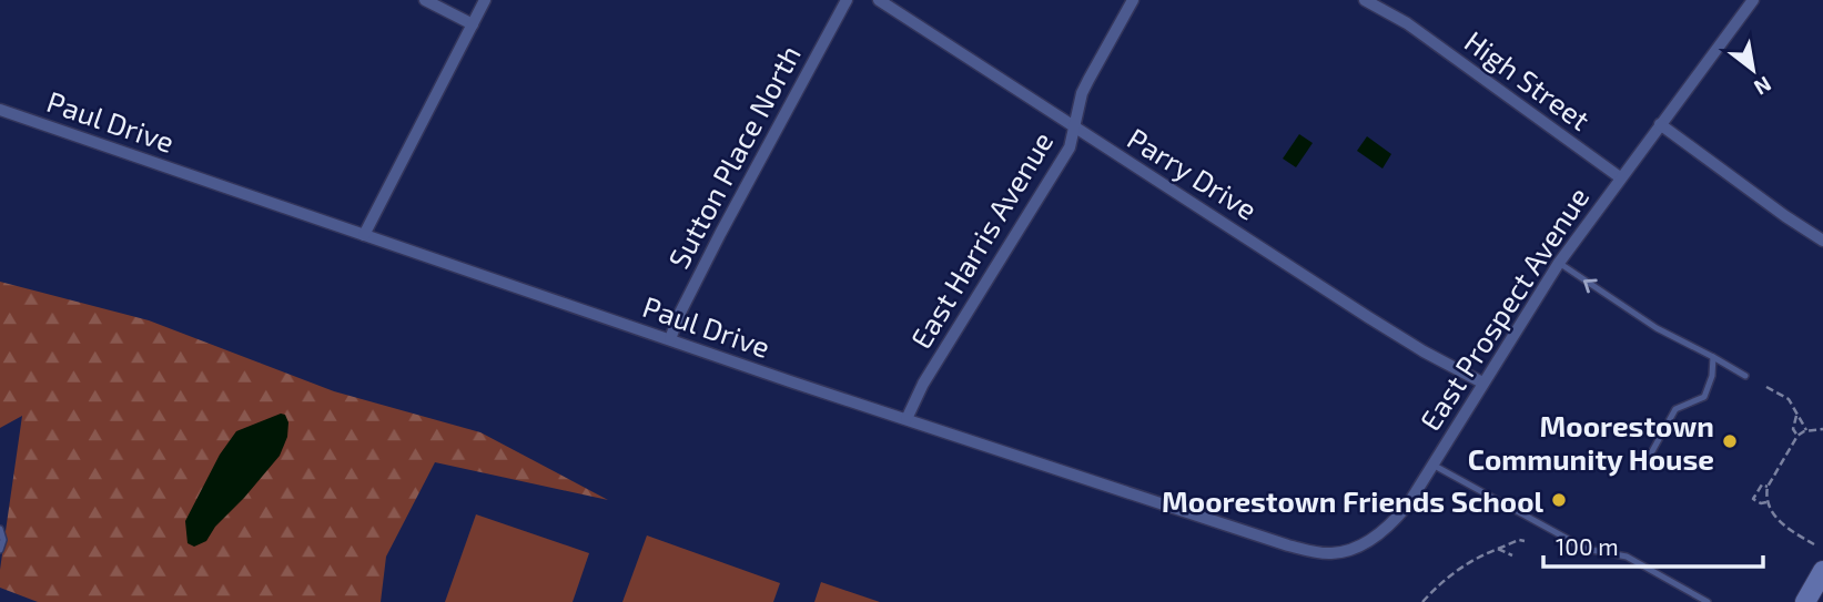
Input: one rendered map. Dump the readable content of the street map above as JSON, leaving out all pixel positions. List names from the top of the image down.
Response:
{
  "streets": {
    "street": [
      "High Street",
      "Paul Drive",
      "Sutton Place North",
      "Parry Drive",
      "East Harris Avenue",
      "East Prospect Avenue"
    ]
  },
  "crossings": [
    ["High Street", "East Prospect Avenue"],
    ["Paul Drive", "Sutton Place North"],
    ["Paul Drive", "East Harris Avenue"],
    ["Paul Drive", "East Prospect Avenue"],
    ["Parry Drive", "East Harris Avenue"],
    ["Parry Drive", "East Prospect Avenue"]
  ],
  "places": ["Moorestown Community House", "Moorestown Friends School"],
  "scale_bar": "100 m",
  "north": "bottom right"
}
